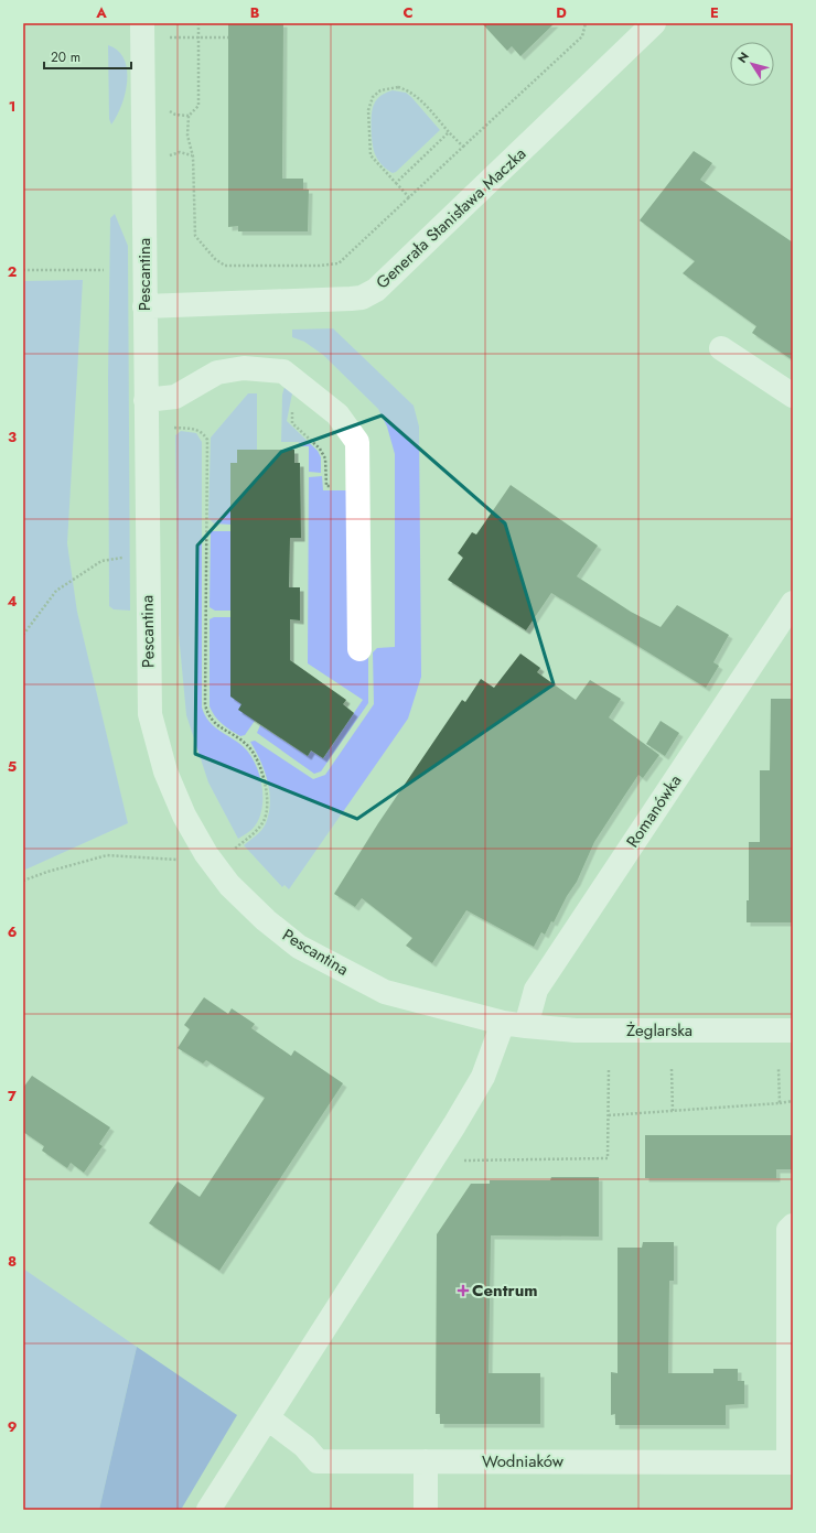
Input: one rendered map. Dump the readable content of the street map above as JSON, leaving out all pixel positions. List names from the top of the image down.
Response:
{
  "streets": {
    "street": [
      "Generała Stanisława Maczka",
      "Pescantina",
      "Romanówka",
      "Żeglarska",
      "Wodniaków"
    ]
  },
  "crossings": [
    ["Generała Stanisława Maczka", "Pescantina"],
    ["Pescantina", "Romanówka"],
    ["Pescantina", "Żeglarska"],
    ["Romanówka", "Żeglarska"],
    ["Romanówka", "Wodniaków"]
  ],
  "places": {
    "health": ["Centrum"]
  },
  "scale_bar": "20 m",
  "north": "top left",
  "grid": {
    "columns": [
      "A",
      "B",
      "C",
      "D",
      "E"
    ],
    "rows": [
      "1",
      "2",
      "3",
      "4",
      "5",
      "6",
      "7",
      "8",
      "9"
    ]
  }
}
